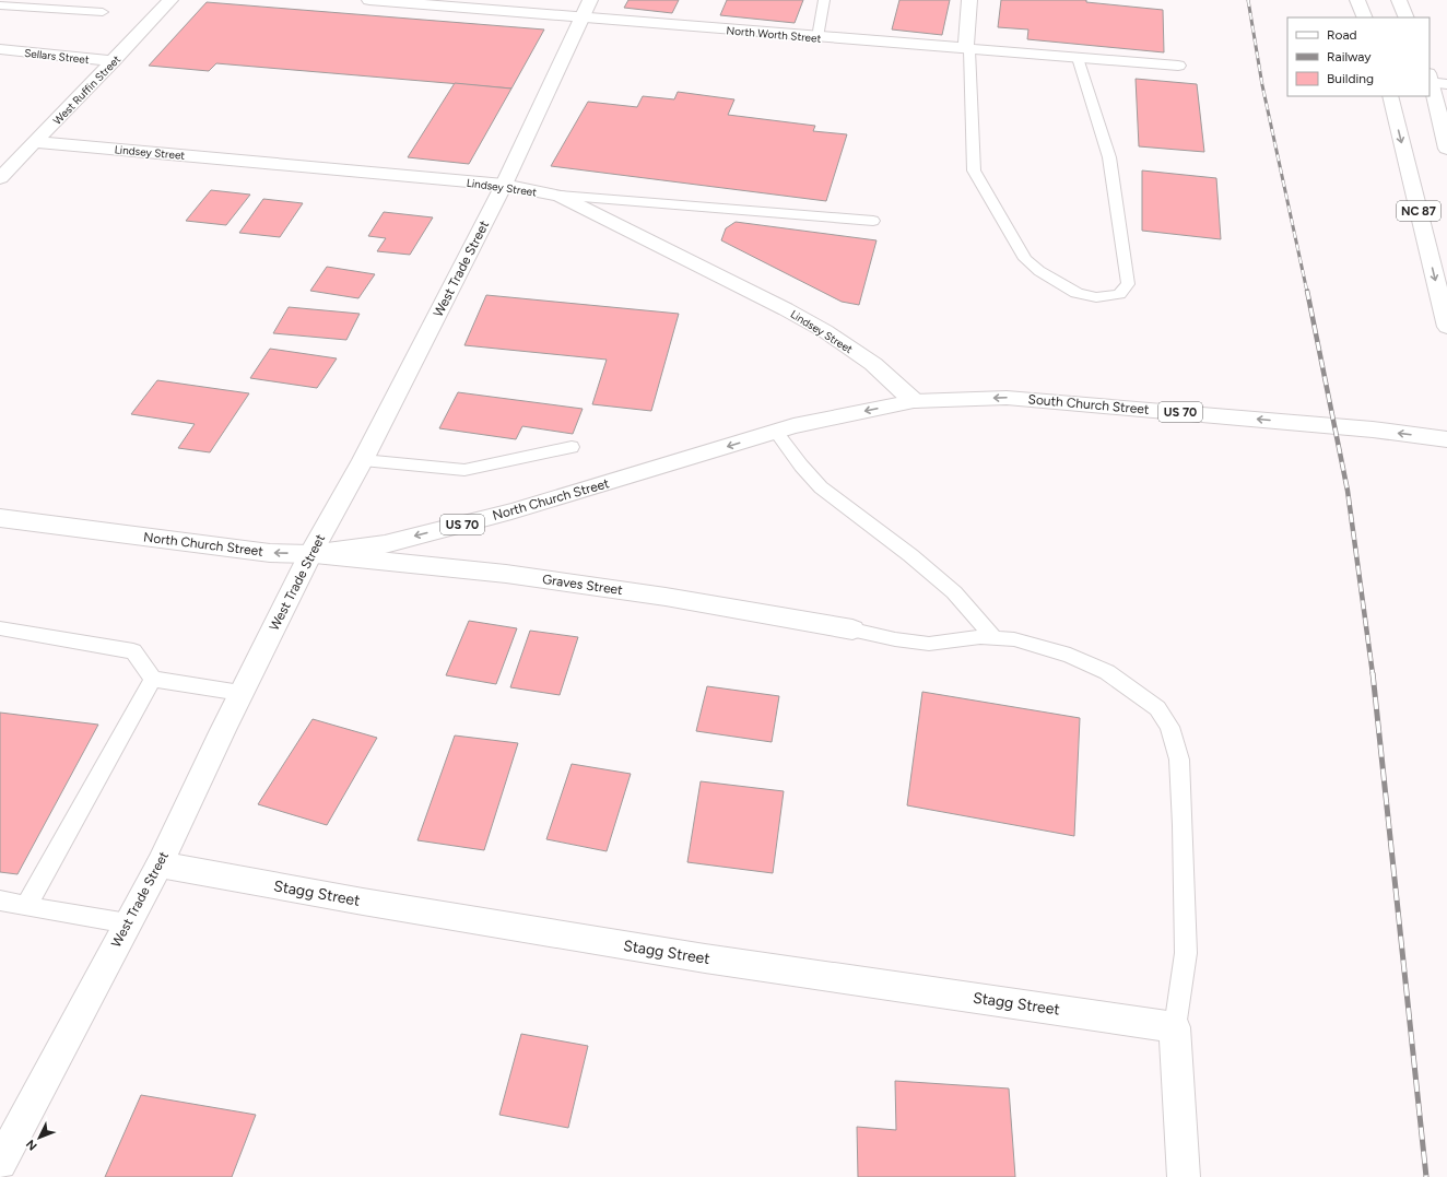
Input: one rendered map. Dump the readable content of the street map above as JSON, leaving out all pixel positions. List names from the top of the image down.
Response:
{
  "streets": {
    "main road": [
      "North Worth Street",
      "Sellars Street",
      "West Ruffin Street",
      "Lindsey Street",
      "NC 87",
      "West Trade Street",
      "South Church Street",
      "US 70",
      "North Church Street",
      "Graves Street",
      "Stagg Street"
    ]
  },
  "crossings": [
    ["North Worth Street", "West Trade Street"],
    ["Sellars Street", "West Ruffin Street"],
    ["West Ruffin Street", "Lindsey Street"],
    ["Lindsey Street", "West Trade Street"],
    ["Lindsey Street", "South Church Street"],
    ["Lindsey Street", "North Church Street"],
    ["West Trade Street", "North Church Street"],
    ["West Trade Street", "Graves Street"],
    ["West Trade Street", "Stagg Street"],
    ["South Church Street", "North Church Street"],
    ["North Church Street", "Graves Street"]
  ],
  "one_way": ["South Church Street", "North Church Street"],
  "legend": ["Road", "Railway", "Building"],
  "north": "bottom left"
}
